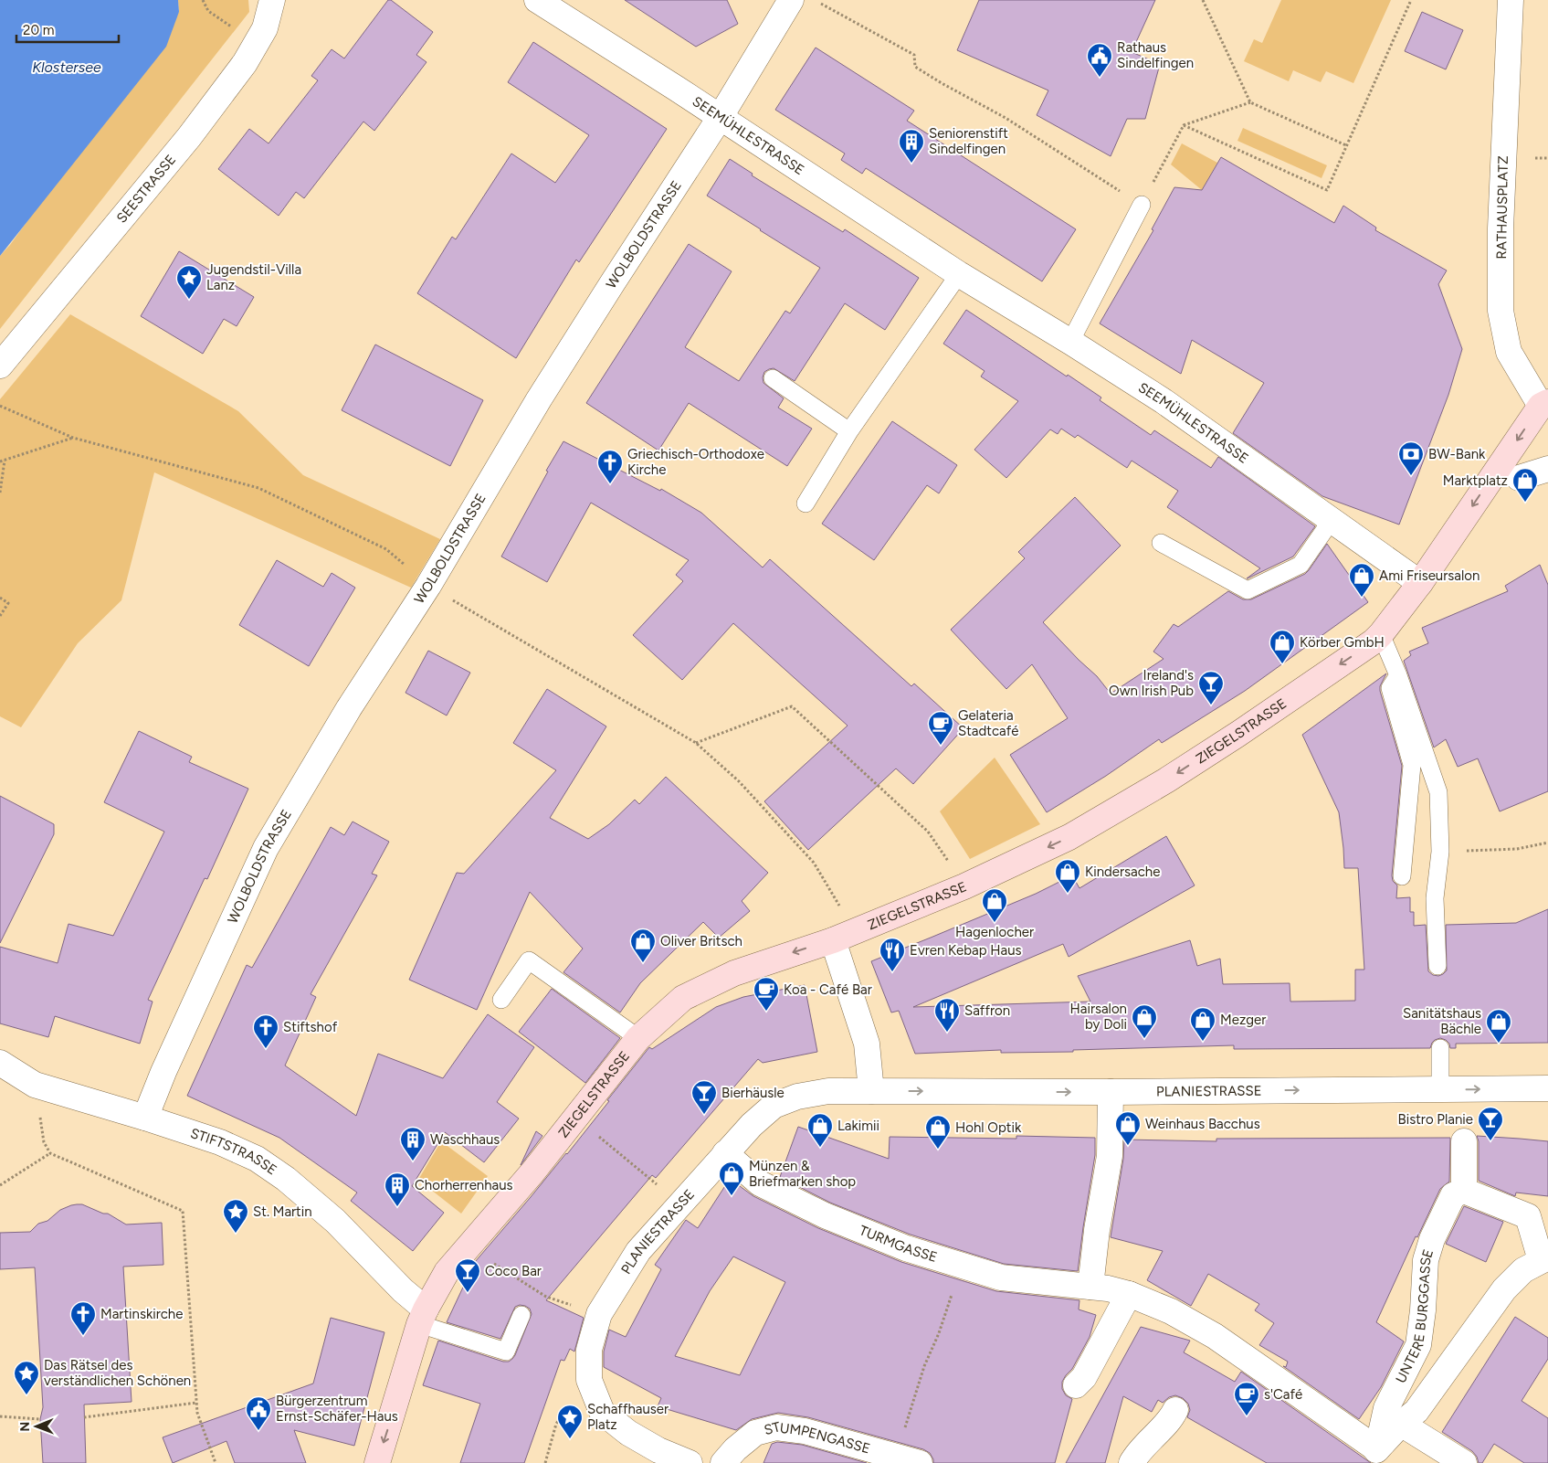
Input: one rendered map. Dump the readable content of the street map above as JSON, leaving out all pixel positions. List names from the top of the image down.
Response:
{
  "streets": {
    "main road": ["ZIEGELSTRASSE"],
    "street": [
      "SEEMÜHLESTRASSE",
      "SEESTRASSE",
      "RATHAUSPLATZ",
      "WOLBOLDSTRASSE",
      "PLANIESTRASSE",
      "STIFTSTRASSE",
      "TURMGASSE",
      "UNTERE BURGGASSE",
      "STUMPENGASSE"
    ]
  },
  "crossings": [
    ["SEEMÜHLESTRASSE", "WOLBOLDSTRASSE"],
    ["SEEMÜHLESTRASSE", "ZIEGELSTRASSE"],
    ["RATHAUSPLATZ", "ZIEGELSTRASSE"],
    ["WOLBOLDSTRASSE", "STIFTSTRASSE"],
    ["ZIEGELSTRASSE", "STIFTSTRASSE"],
    ["PLANIESTRASSE", "TURMGASSE"],
    ["TURMGASSE", "UNTERE BURGGASSE"]
  ],
  "one_way": ["ZIEGELSTRASSE", "PLANIESTRASSE"],
  "water": ["Klostersee"],
  "places": {
    "public building": ["Rathaus Sindelfingen", "Bürgerzentrum Ernst-Schäfer-Haus"],
    "building": ["Seniorenstift Sindelfingen", "Waschhaus", "Chorherrenhaus"],
    "place": [
      "Jugendstil-Villa Lanz",
      "St. Martin",
      "Das Rätsel des verständlichen Schönen",
      "Schaffhauser Platz"
    ],
    "bank": ["BW-Bank"],
    "church": ["Griechisch-Orthodoxe Kirche", "Stiftshof", "Martinskirche"],
    "shop": [
      "Marktplatz",
      "Ami Friseursalon",
      "Körber GmbH",
      "Kindersache",
      "Hagenlocher",
      "Oliver Britsch",
      "Hairsalon by Doli",
      "Mezger",
      "Sanitätshaus Bächle",
      "Weinhaus Bacchus",
      "Lakimii",
      "Hohl Optik",
      "Münzen & Briefmarken shop"
    ],
    "bar": [
      "Ireland's Own Irish Pub",
      "Bierhäusle",
      "Bistro Planie",
      "Coco Bar"
    ],
    "cafe": ["Gelateria Stadtcafé", "Koa - Café Bar", "s'Café"],
    "restaurant": ["Evren Kebap Haus", "Saffron"]
  },
  "scale_bar": "20 m",
  "north": "left"
}
